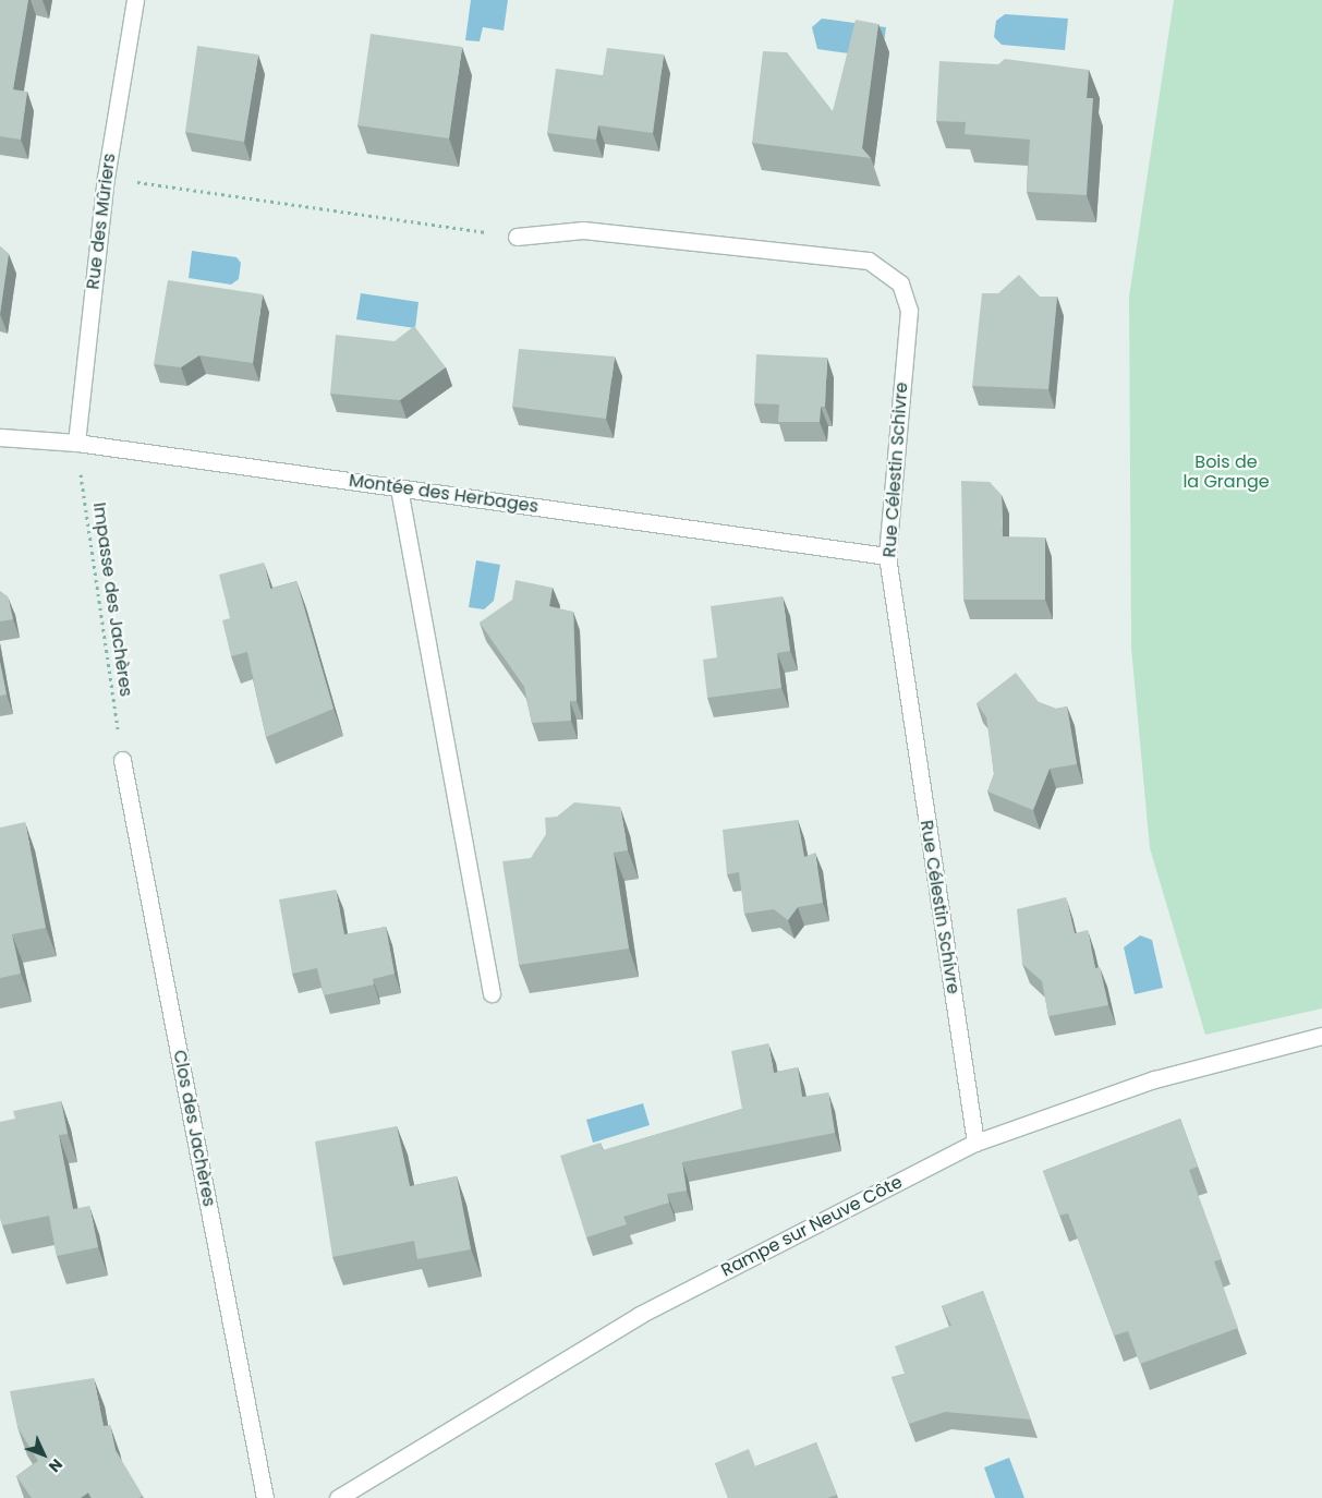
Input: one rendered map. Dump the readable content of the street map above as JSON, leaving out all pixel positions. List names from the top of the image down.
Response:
{
  "streets": {
    "street": [
      "Rue des Mûriers",
      "Rue Célestin Schivre",
      "Montée des Herbages",
      "Clos des Jachères",
      "Rampe sur Neuve Côte"
    ],
    "path": ["Impasse des Jachères"]
  },
  "crossings": [
    ["Rue des Mûriers", "Montée des Herbages"],
    ["Rue des Mûriers", "Impasse des Jachères"],
    ["Rue Célestin Schivre", "Montée des Herbages"],
    ["Rue Célestin Schivre", "Rampe sur Neuve Côte"],
    ["Montée des Herbages", "Impasse des Jachères"],
    ["Impasse des Jachères", "Clos des Jachères"]
  ],
  "parks": ["Bois de la Grange"],
  "north": "bottom right"
}
